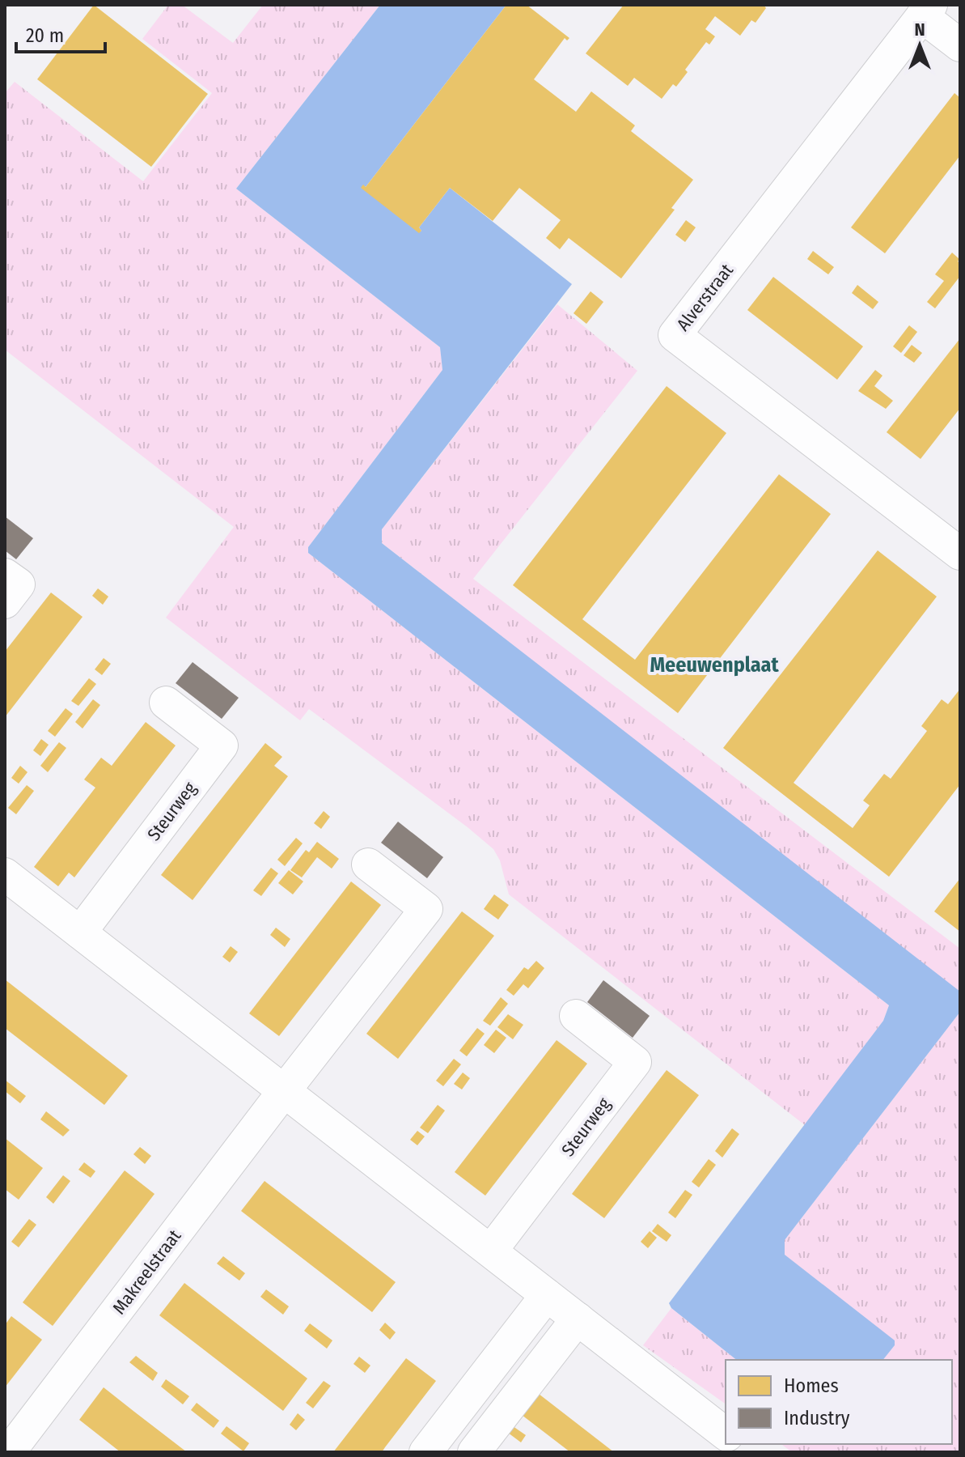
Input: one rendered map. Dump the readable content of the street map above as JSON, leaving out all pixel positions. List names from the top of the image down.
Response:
{
  "streets": {
    "street": ["Alverstraat", "Steurweg", "Makreelstraat"]
  },
  "districts": ["Meeuwenplaat"],
  "legend": ["Homes", "Industry"],
  "scale_bar": "20 m",
  "north": "top"
}
